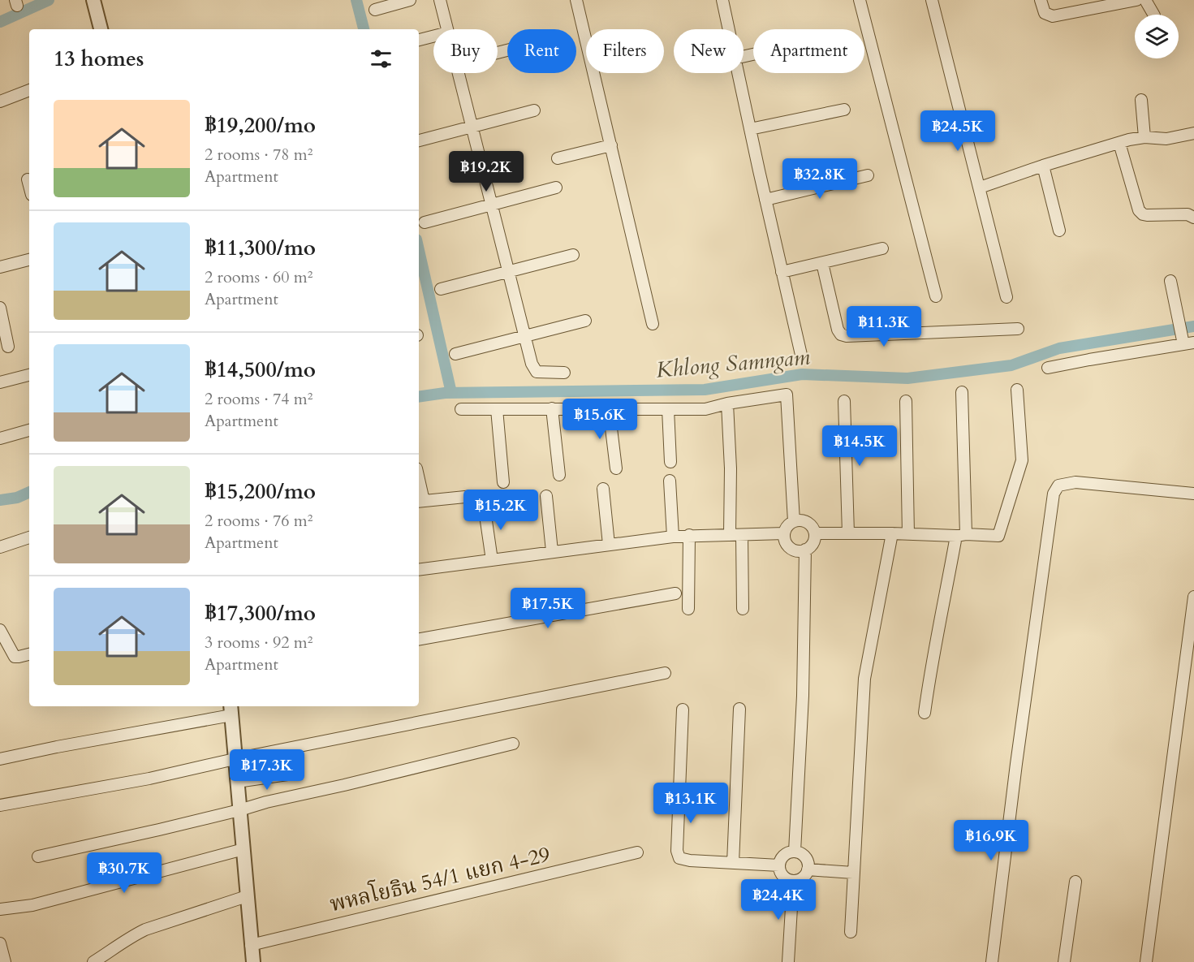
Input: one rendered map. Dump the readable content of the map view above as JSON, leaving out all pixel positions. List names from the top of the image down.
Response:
{
  "streets": {
    "street": ["พหลโยธิน 54/1 แยก 4-29"]
  },
  "water": ["Khlong Samngam"],
  "page": {
    "chip": [
      "Buy",
      "Rent",
      "Filters",
      "New",
      "Apartment"
    ],
    "heading": "13 homes",
    "list": [
      {
        "name": "฿19,200/mo",
        "note": "2 rooms · 78 m² · Apartment"
      },
      {
        "name": "฿11,300/mo",
        "note": "2 rooms · 60 m² · Apartment"
      },
      {
        "name": "฿14,500/mo",
        "note": "2 rooms · 74 m² · Apartment"
      },
      {
        "name": "฿15,200/mo",
        "note": "2 rooms · 76 m² · Apartment"
      },
      {
        "name": "฿17,300/mo",
        "note": "3 rooms · 92 m² · Apartment"
      }
    ],
    "price": [
      "฿24.5K",
      "฿19.2K",
      "฿32.8K",
      "฿11.3K",
      "฿15.6K",
      "฿14.5K",
      "฿15.2K",
      "฿17.5K",
      "฿17.3K",
      "฿13.1K",
      "฿16.9K",
      "฿30.7K",
      "฿24.4K"
    ]
  }
}
